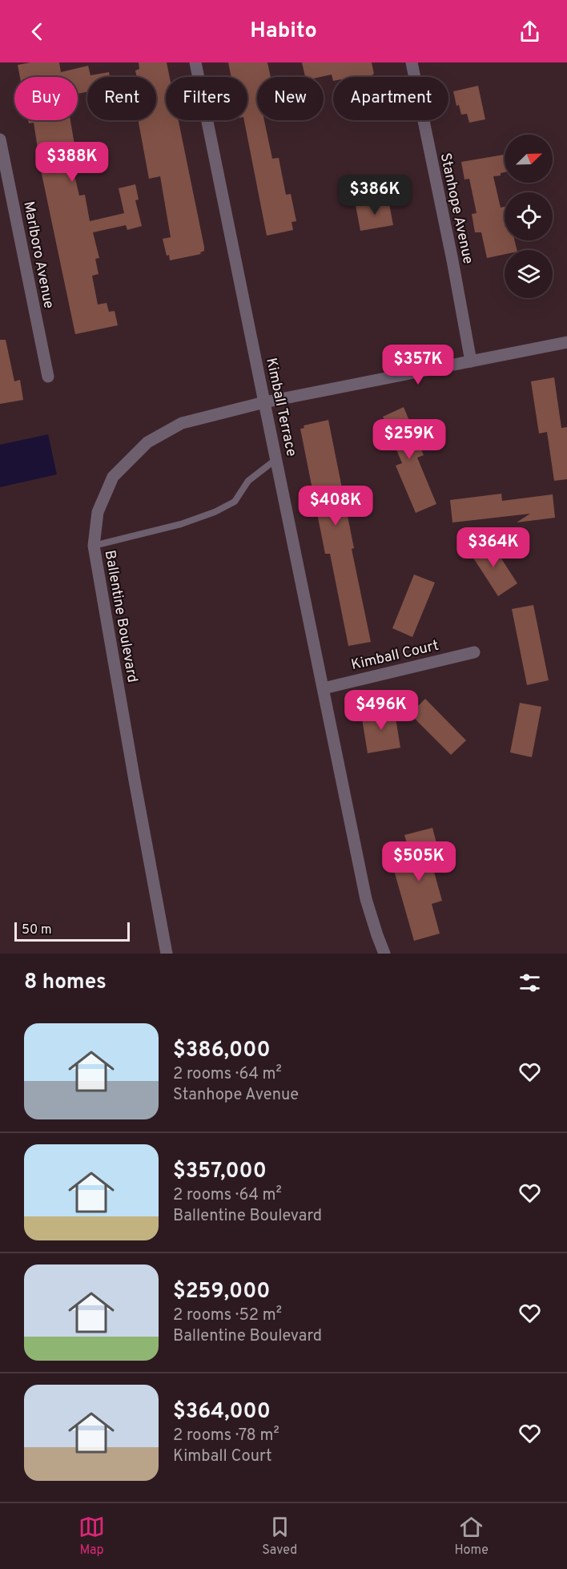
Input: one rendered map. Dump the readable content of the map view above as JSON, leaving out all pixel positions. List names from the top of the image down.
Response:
{
  "streets": {
    "street": [
      "Stanhope Avenue",
      "Marlboro Avenue",
      "Kimball Terrace",
      "Ballentine Boulevard",
      "Kimball Court"
    ]
  },
  "crossings": [
    ["Stanhope Avenue", "Ballentine Boulevard"],
    ["Kimball Terrace", "Ballentine Boulevard"],
    ["Kimball Terrace", "Kimball Court"]
  ],
  "scale_bar": "50 m",
  "north": "top right",
  "page": {
    "header": "Habito",
    "chip": [
      "Buy",
      "Rent",
      "Filters",
      "New",
      "Apartment"
    ],
    "price": [
      "$388K",
      "$386K",
      "$357K",
      "$259K",
      "$408K",
      "$364K",
      "$496K",
      "$505K"
    ],
    "scale": "50 m",
    "heading": "8 homes",
    "list": [
      {
        "name": "$386,000",
        "note": "2 rooms · 64 m² · Stanhope Avenue"
      },
      {
        "name": "$357,000",
        "note": "2 rooms · 64 m² · Ballentine Boulevard"
      },
      {
        "name": "$259,000",
        "note": "2 rooms · 52 m² · Ballentine Boulevard"
      },
      {
        "name": "$364,000",
        "note": "2 rooms · 78 m² · Kimball Court"
      }
    ],
    "tabs": ["Map", "Saved", "Home"]
  }
}
